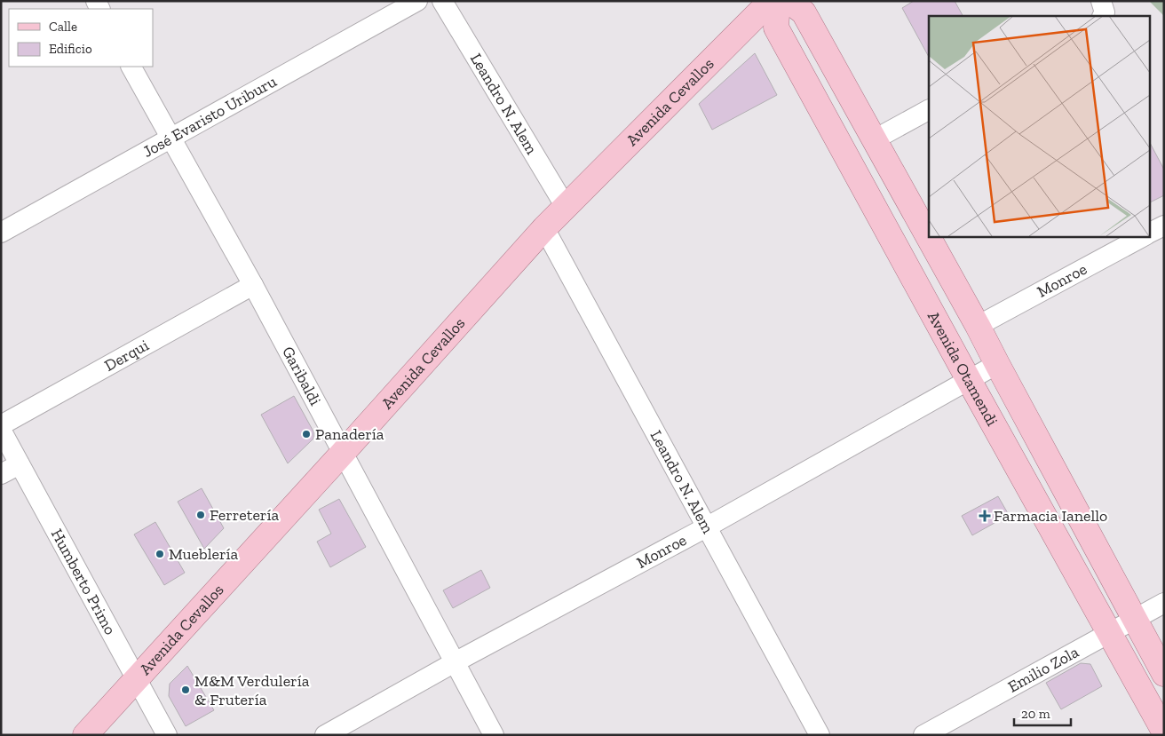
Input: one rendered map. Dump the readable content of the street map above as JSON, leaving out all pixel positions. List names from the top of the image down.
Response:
{
  "streets": {
    "main road": ["Avenida Cevallos", "Avenida Otamendi"],
    "street": [
      "Leandro N. Alem",
      "José Evaristo Uriburu",
      "Monroe",
      "Derqui",
      "Garibaldi",
      "Humberto Primo",
      "Emilio Zola"
    ]
  },
  "crossings": [
    ["Avenida Cevallos", "Leandro N. Alem"],
    ["Avenida Cevallos", "Garibaldi"],
    ["Avenida Cevallos", "Humberto Primo"],
    ["Leandro N. Alem", "Monroe"],
    ["José Evaristo Uriburu", "Garibaldi"],
    ["Monroe", "Avenida Otamendi"],
    ["Monroe", "Garibaldi"],
    ["Derqui", "Garibaldi"],
    ["Avenida Otamendi", "Emilio Zola"]
  ],
  "places": {
    "other": [
      "Panadería",
      "Ferretería",
      "Mueblería",
      "M&M Verdulería & Frutería"
    ],
    "health": ["Farmacia Ianello"]
  },
  "legend": ["Calle", "Edificio"],
  "scale_bar": "20 m"
}
